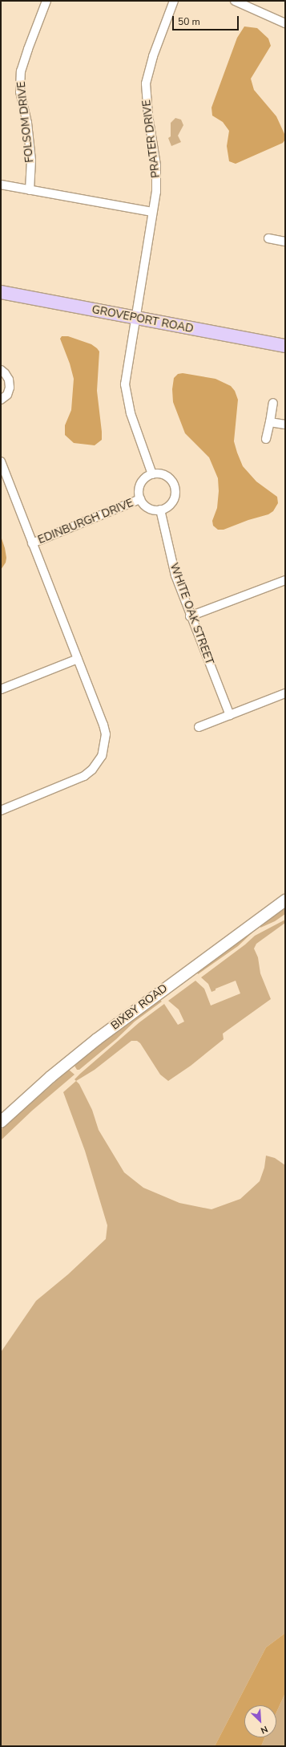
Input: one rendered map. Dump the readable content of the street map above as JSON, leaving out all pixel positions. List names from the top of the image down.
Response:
{
  "streets": {
    "main road": ["GROVEPORT ROAD"],
    "street": [
      "FOLSOM DRIVE",
      "PRATER DRIVE",
      "EDINBURGH DRIVE",
      "WHITE OAK STREET",
      "BIXBY ROAD"
    ]
  },
  "crossings": [
    ["PRATER DRIVE", "GROVEPORT ROAD"],
    ["EDINBURGH DRIVE", "WHITE OAK STREET"]
  ],
  "scale_bar": "50 m",
  "north": "bottom right"
}
